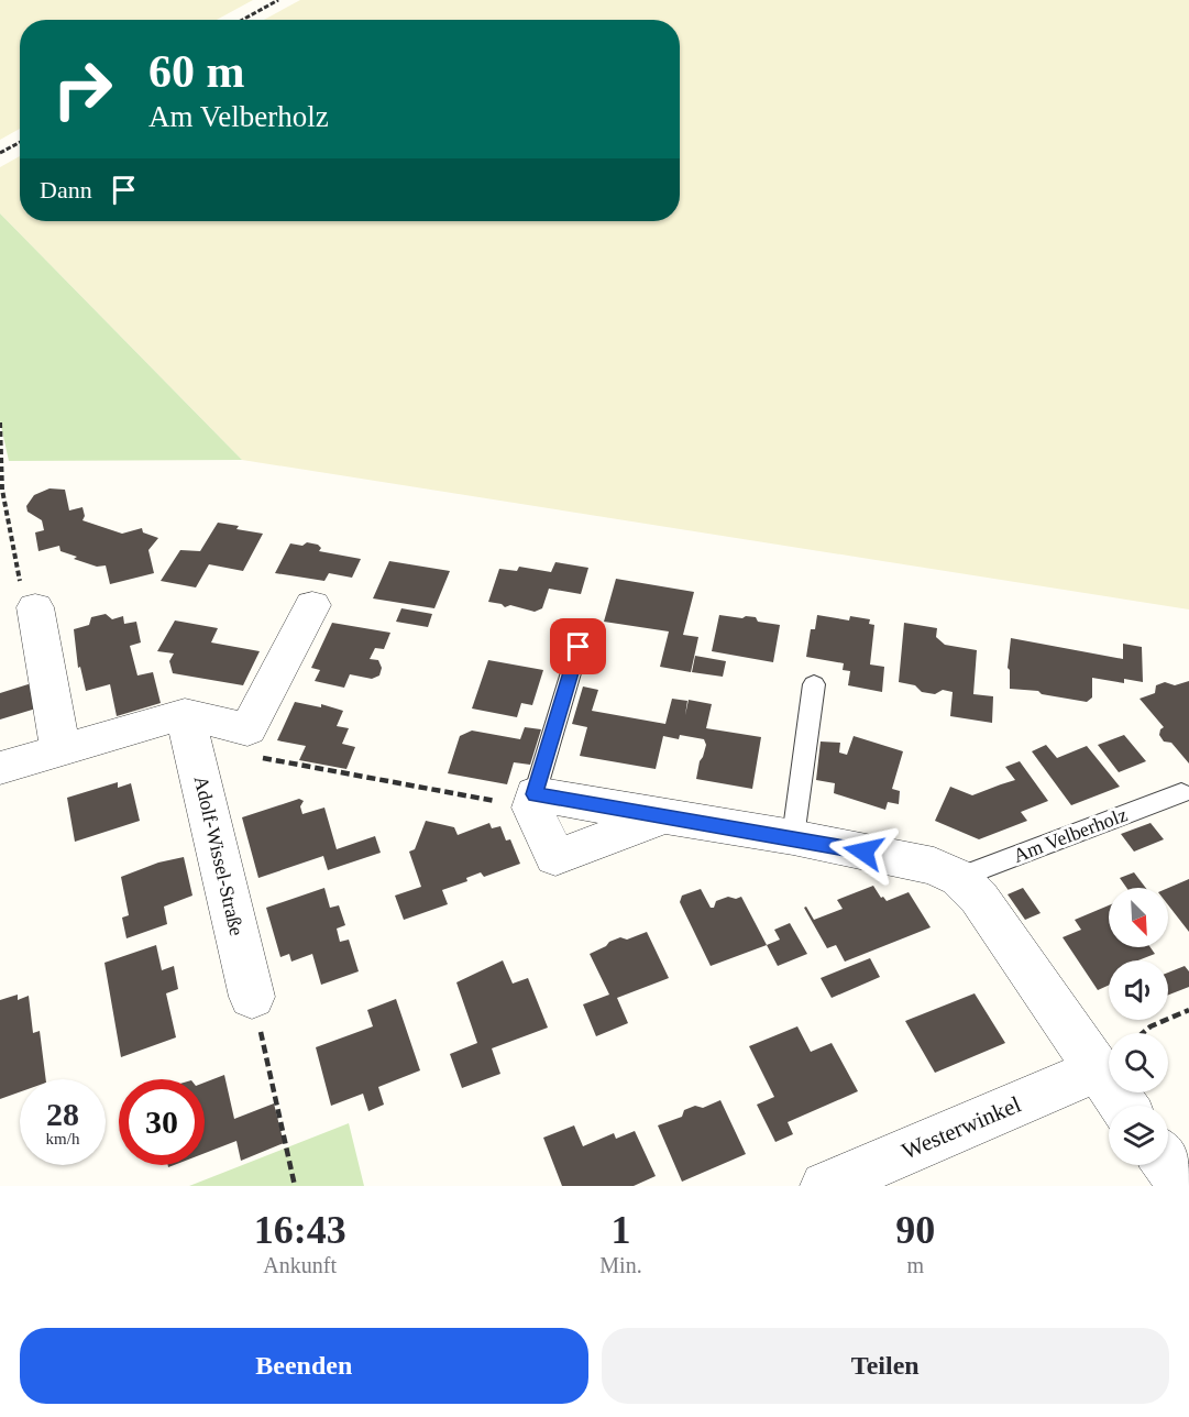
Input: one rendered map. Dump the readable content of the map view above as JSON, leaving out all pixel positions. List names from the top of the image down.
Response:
{
  "streets": {
    "street": ["Adolf-Wissel-Straße", "Westerwinkel"],
    "lane": ["Am Velberholz"]
  },
  "north": "bottom right",
  "page": {
    "turn": ["60 m", "Am Velberholz"],
    "then": "Dann",
    "speed": "28 km/h",
    "limit": "30",
    "eta": [
      "16:43",
      "Ankunft",
      "1",
      "Min.",
      "90",
      "m"
    ],
    "buttons": ["Beenden", "Teilen"]
  }
}
